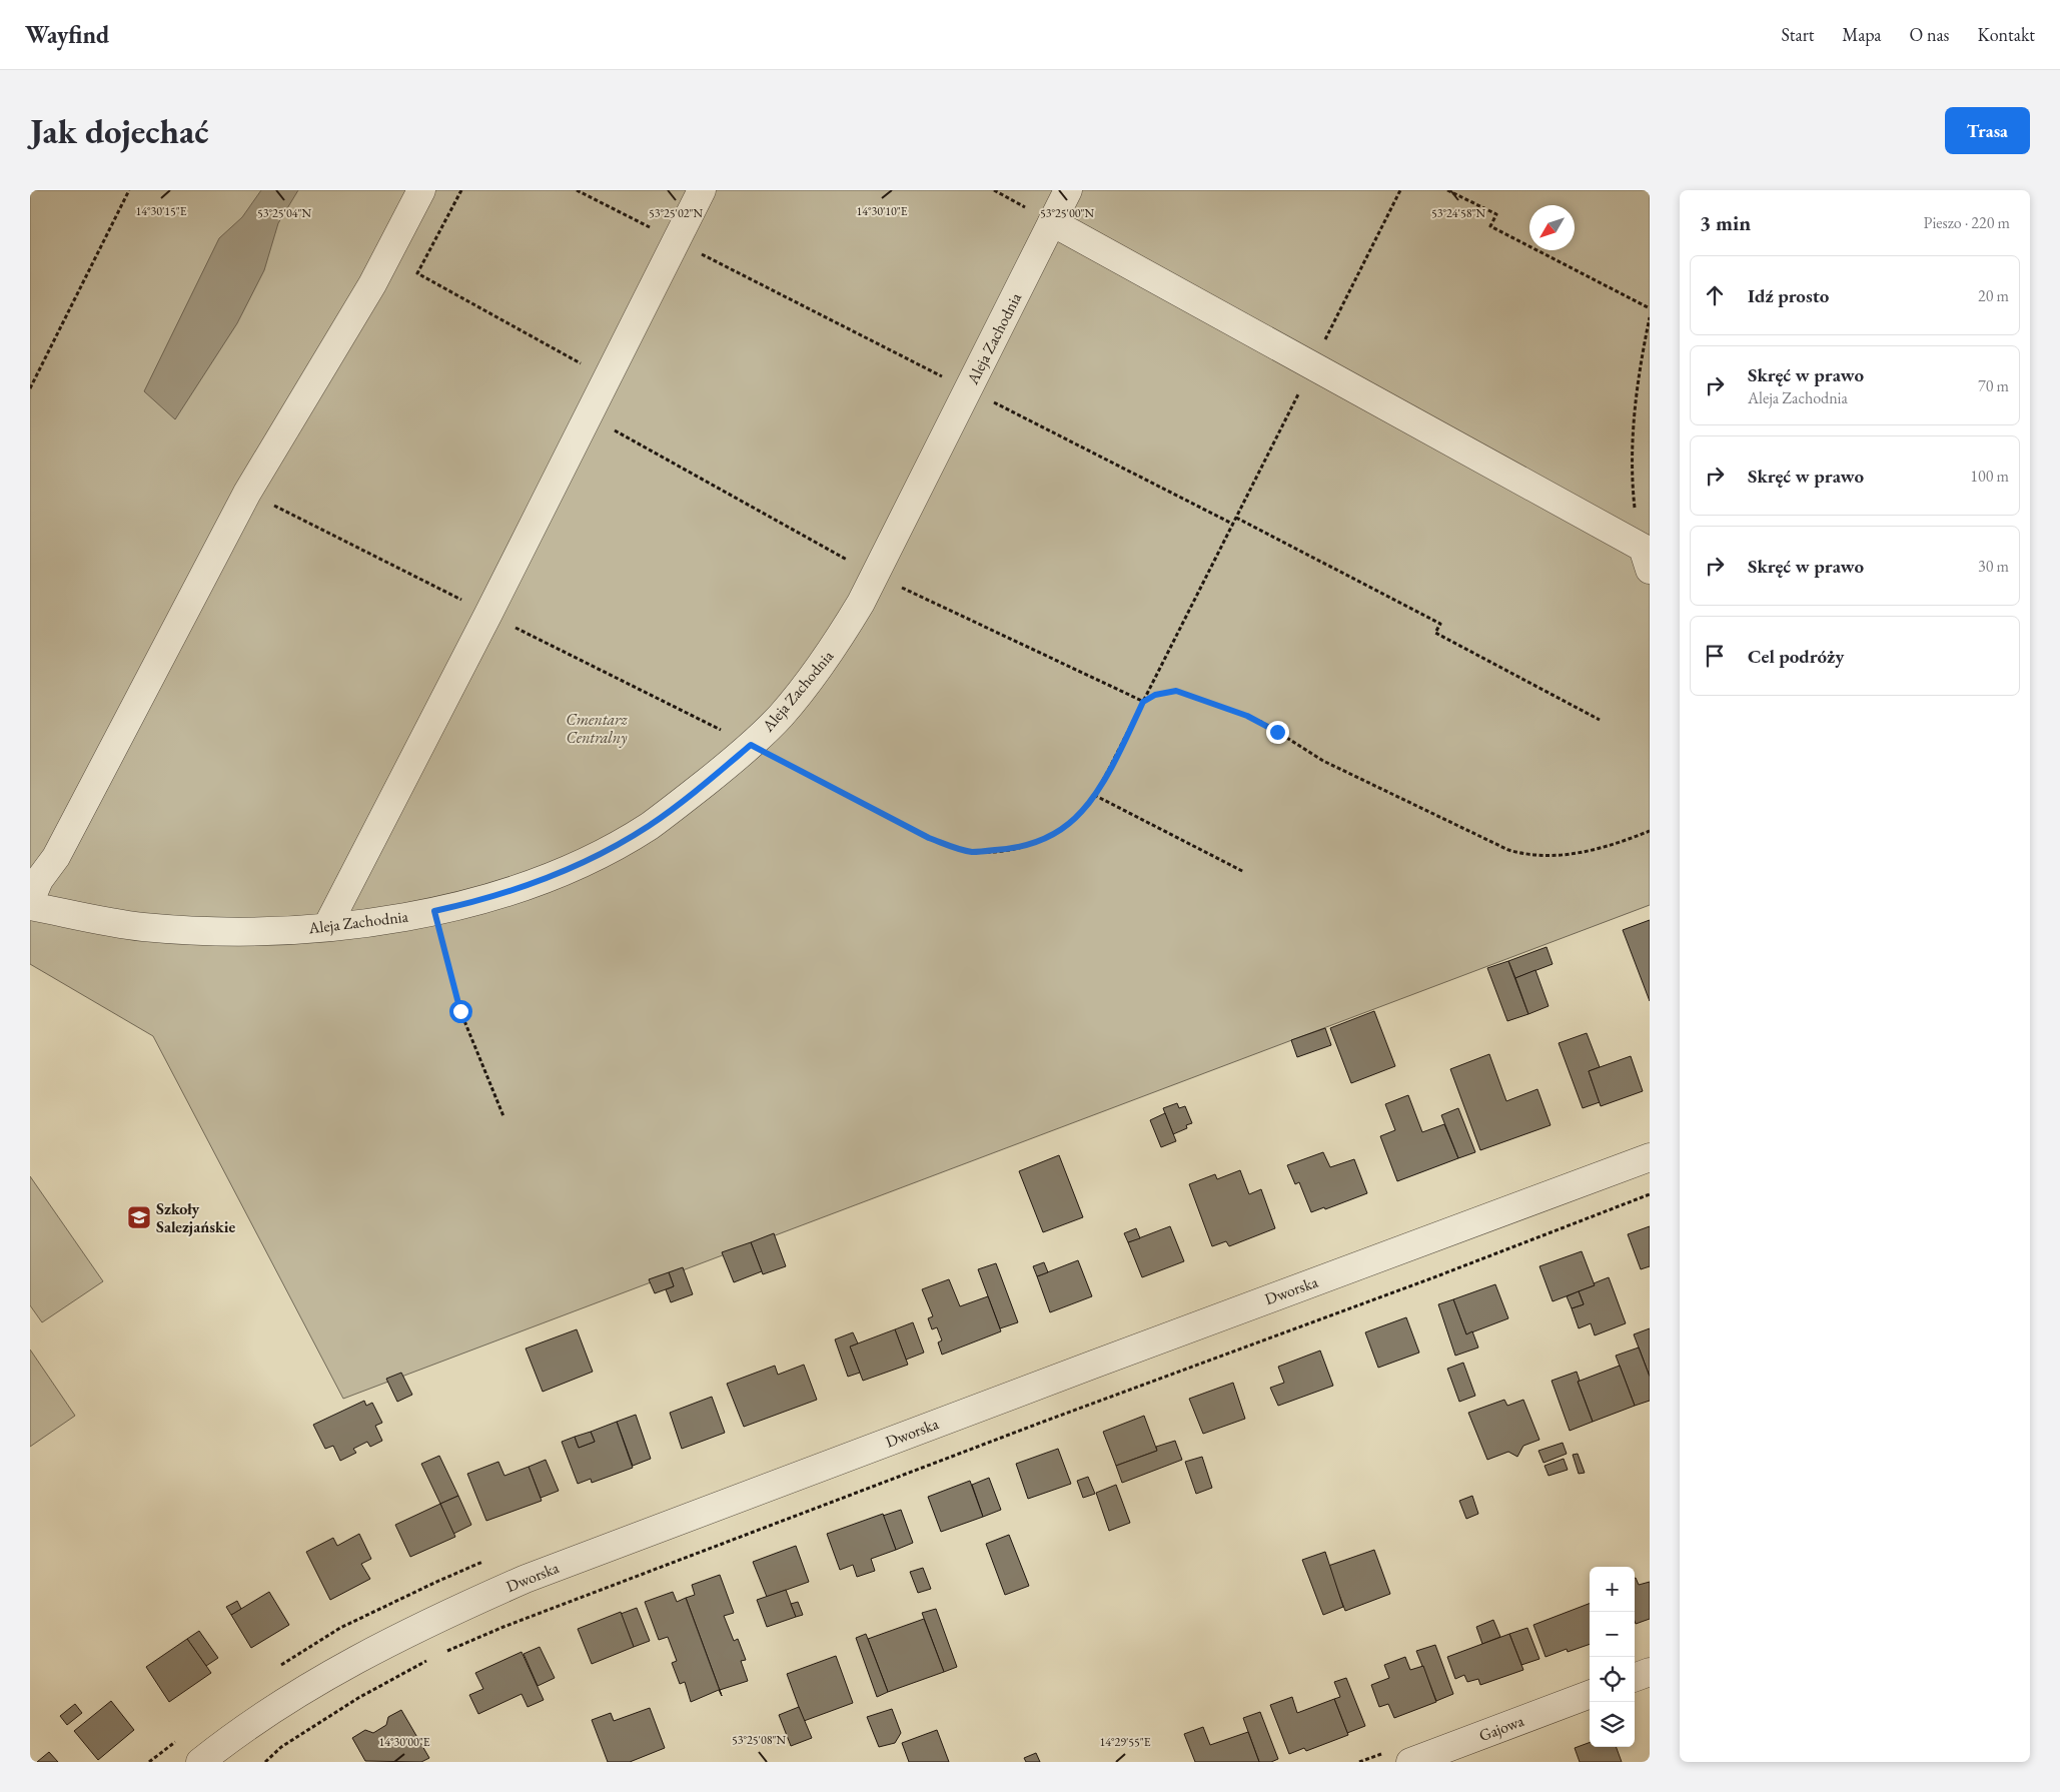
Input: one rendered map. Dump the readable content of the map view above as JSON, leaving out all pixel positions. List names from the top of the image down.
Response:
{
  "streets": {
    "street": ["Aleja Zachodnia", "Dworska", "Gajowa"]
  },
  "parks": ["Cmentarz Centralny"],
  "places": {
    "school or university": ["Szkoły Salezjańskie"]
  },
  "north": "bottom left",
  "page": {
    "header": "Wayfind",
    "nav": [
      "Start",
      "Mapa",
      "O nas",
      "Kontakt"
    ],
    "buttons": "Trasa",
    "title": "Jak dojechać",
    "heading": ["3 min", "Pieszo · 220 m"],
    "list": [
      ["Idź prosto", "20 m"],
      ["Skręć w prawo", "Aleja Zachodnia", "70 m"],
      ["Skręć w prawo", "100 m"],
      ["Skręć w prawo", "30 m"],
      "Cel podróży"
    ],
    "map_buttons": ["+", "−"]
  },
  "coordinates": [
    "14°30'15\"E",
    "14°30'10\"E",
    "53°25'04\"N",
    "53°25'02\"N",
    "53°25'00\"N",
    "53°24'58\"N",
    "53°25'08\"N",
    "14°30'00\"E",
    "14°29'55\"E"
  ]
}
